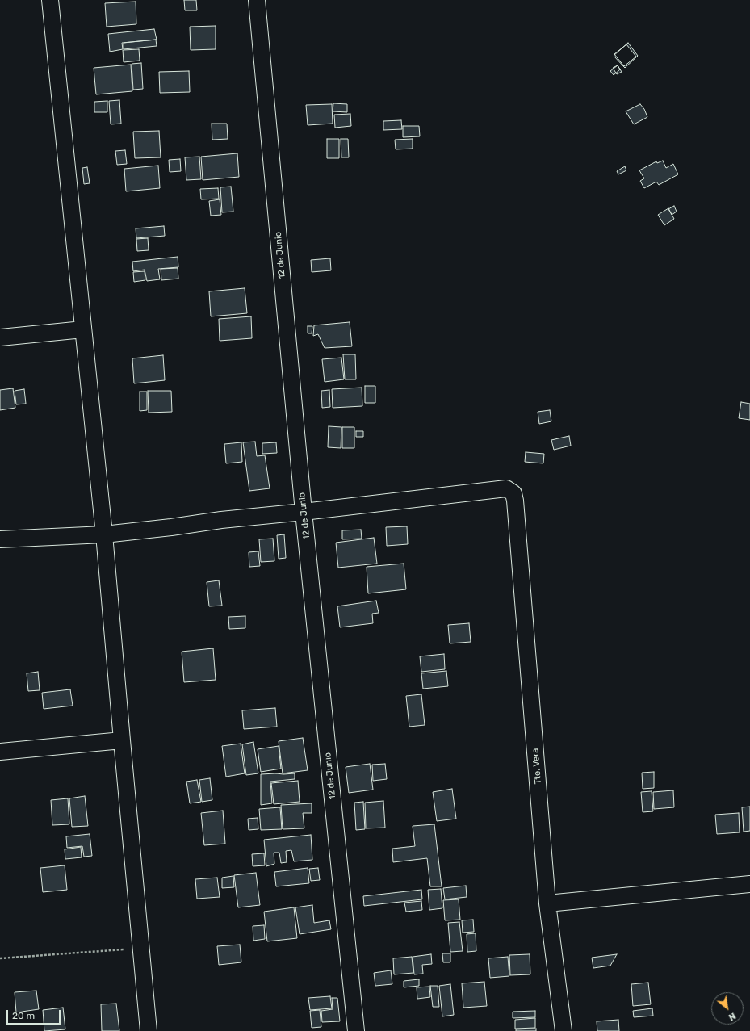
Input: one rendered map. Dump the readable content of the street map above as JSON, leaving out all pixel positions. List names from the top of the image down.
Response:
{
  "streets": {
    "street": ["12 de Junio", "Tte. Vera"]
  },
  "crossings": [
    ["12 de Junio", "Tte. Vera"]
  ],
  "scale_bar": "20 m",
  "north": "bottom right"
}
